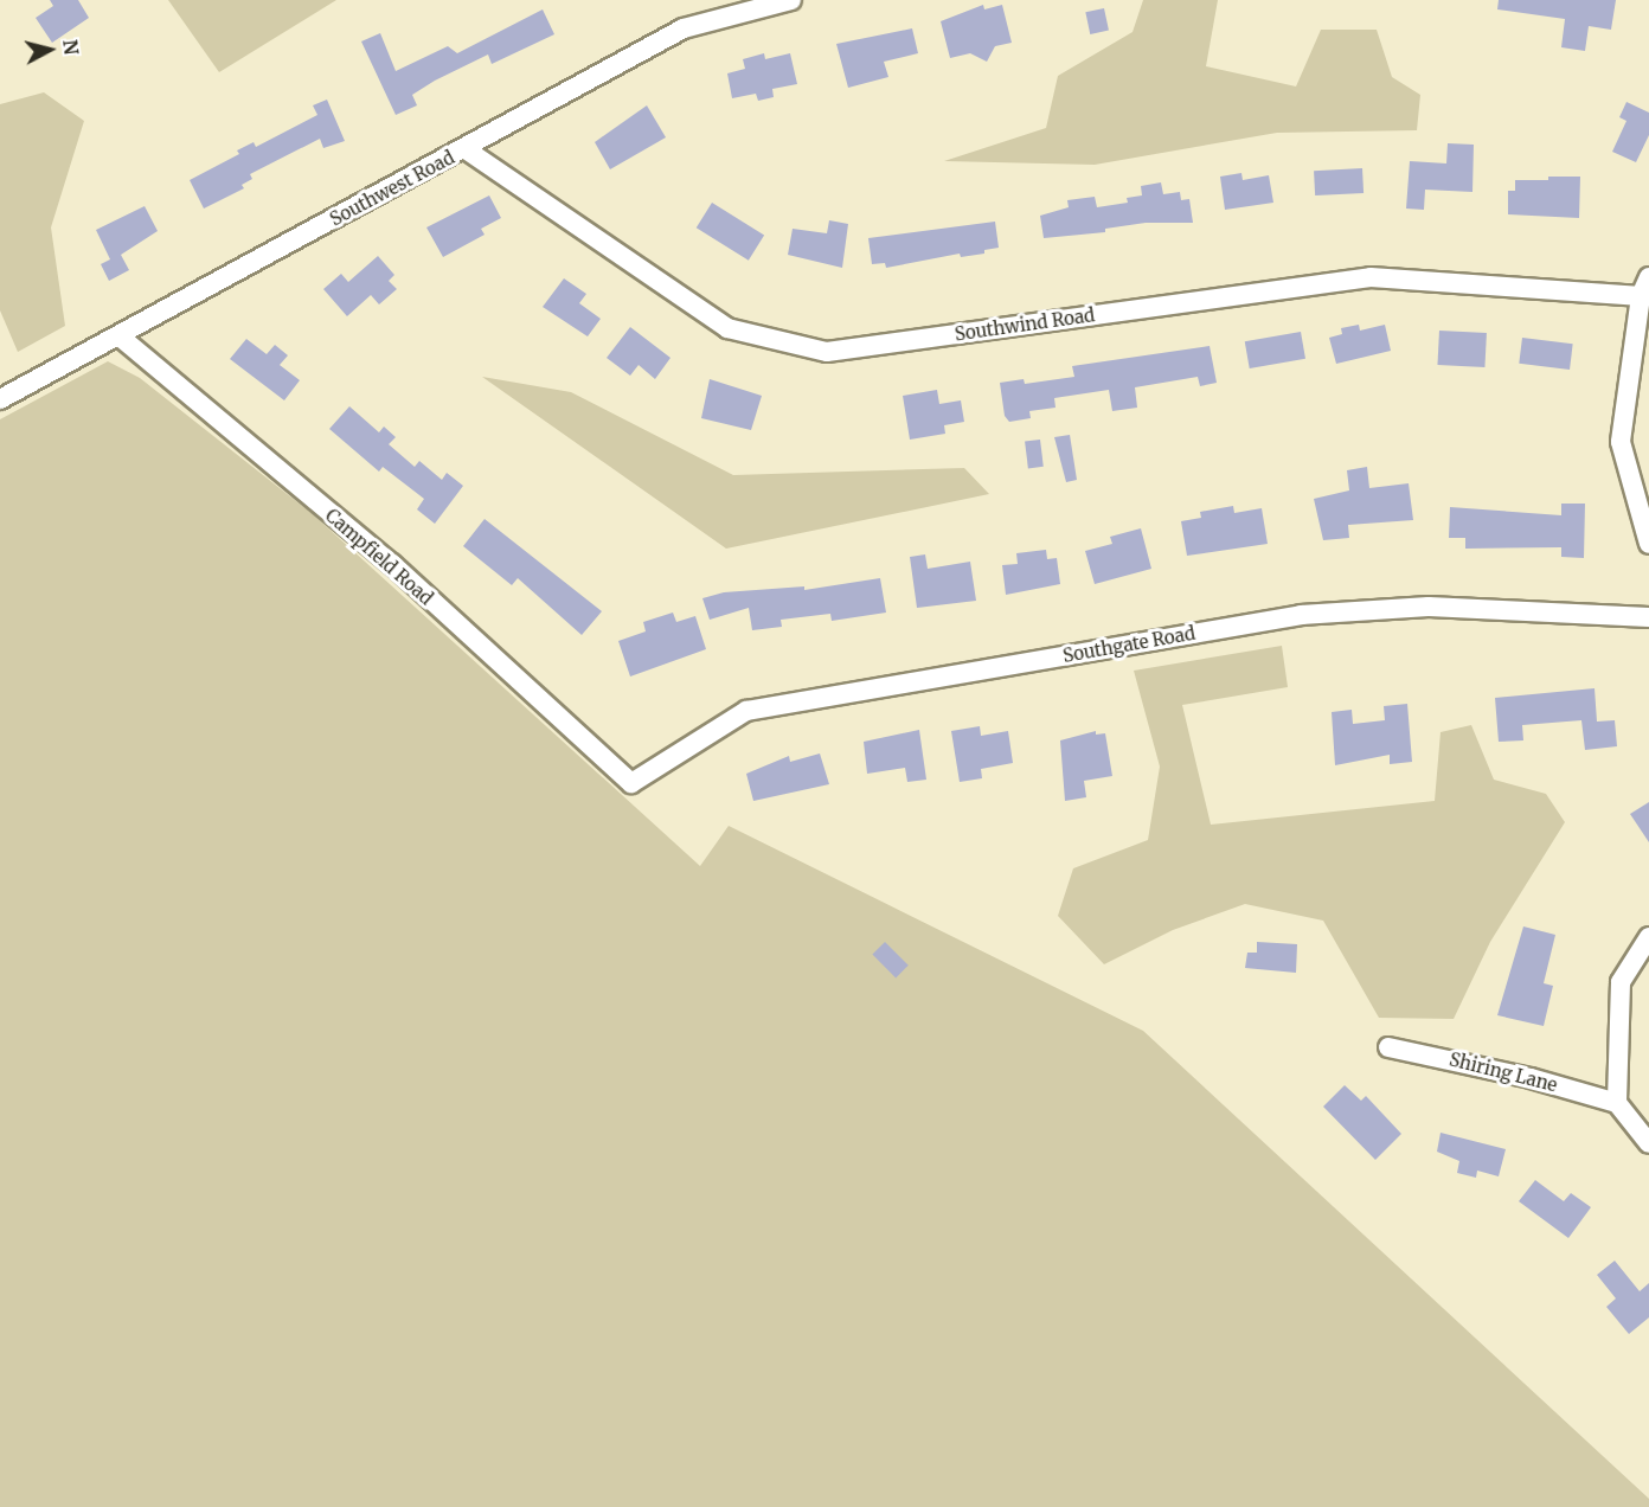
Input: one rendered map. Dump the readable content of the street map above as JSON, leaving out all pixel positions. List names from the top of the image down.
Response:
{
  "streets": {
    "street": [
      "Southwest Road",
      "Southwind Road",
      "Campfield Road",
      "Southgate Road",
      "Shiring Lane"
    ]
  },
  "crossings": [
    ["Southwest Road", "Southwind Road"],
    ["Southwest Road", "Campfield Road"],
    ["Campfield Road", "Southgate Road"]
  ],
  "north": "right"
}
